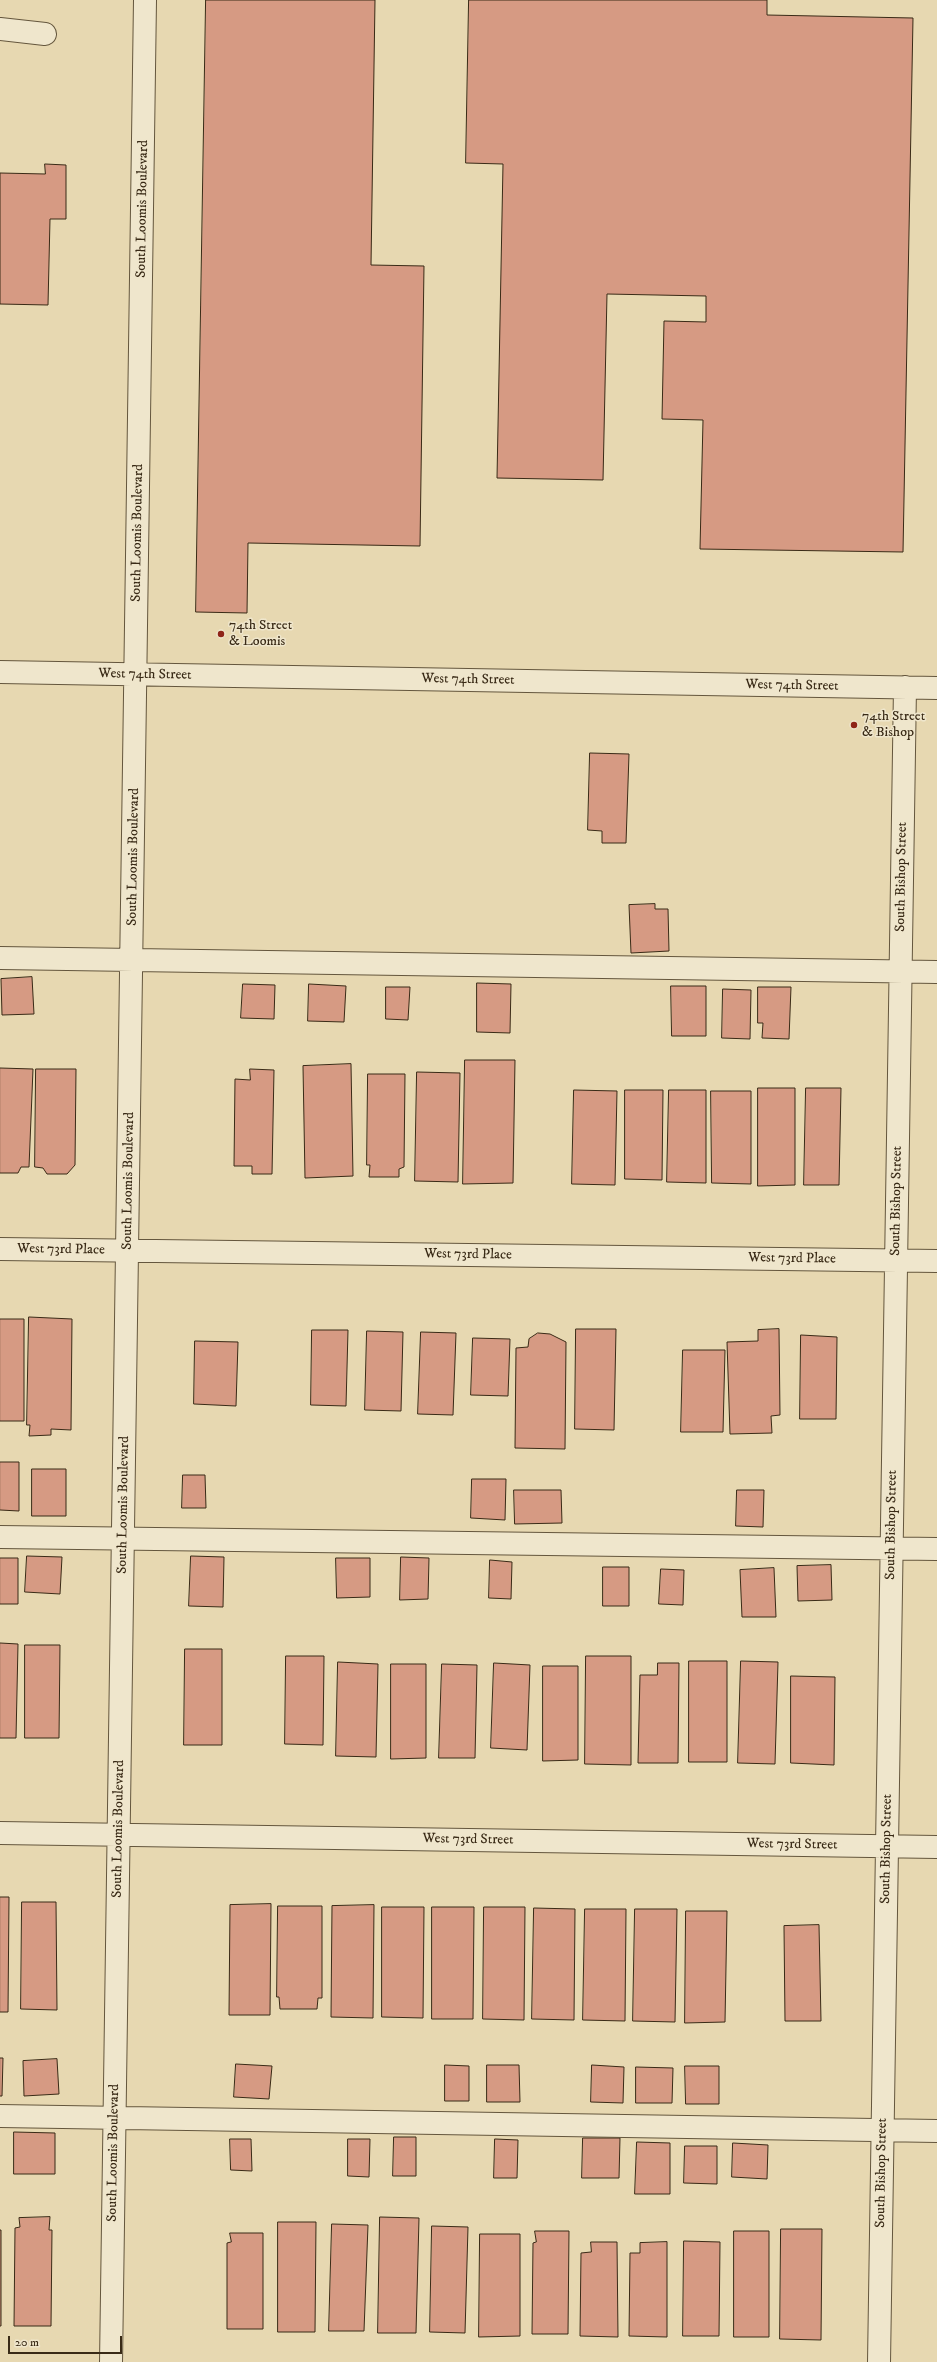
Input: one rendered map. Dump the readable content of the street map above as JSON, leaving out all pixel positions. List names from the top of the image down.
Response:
{
  "streets": {
    "street": [
      "South Loomis Boulevard",
      "West 74th Street",
      "South Bishop Street",
      "West 73rd Place",
      "West 73rd Street"
    ]
  },
  "crossings": [
    ["South Loomis Boulevard", "West 74th Street"],
    ["South Loomis Boulevard", "West 73rd Place"],
    ["South Loomis Boulevard", "West 73rd Street"],
    ["West 74th Street", "South Bishop Street"],
    ["South Bishop Street", "West 73rd Place"],
    ["South Bishop Street", "West 73rd Street"]
  ],
  "places": ["74th Street & Loomis", "74th Street & Bishop"],
  "scale_bar": "20 m"
}
